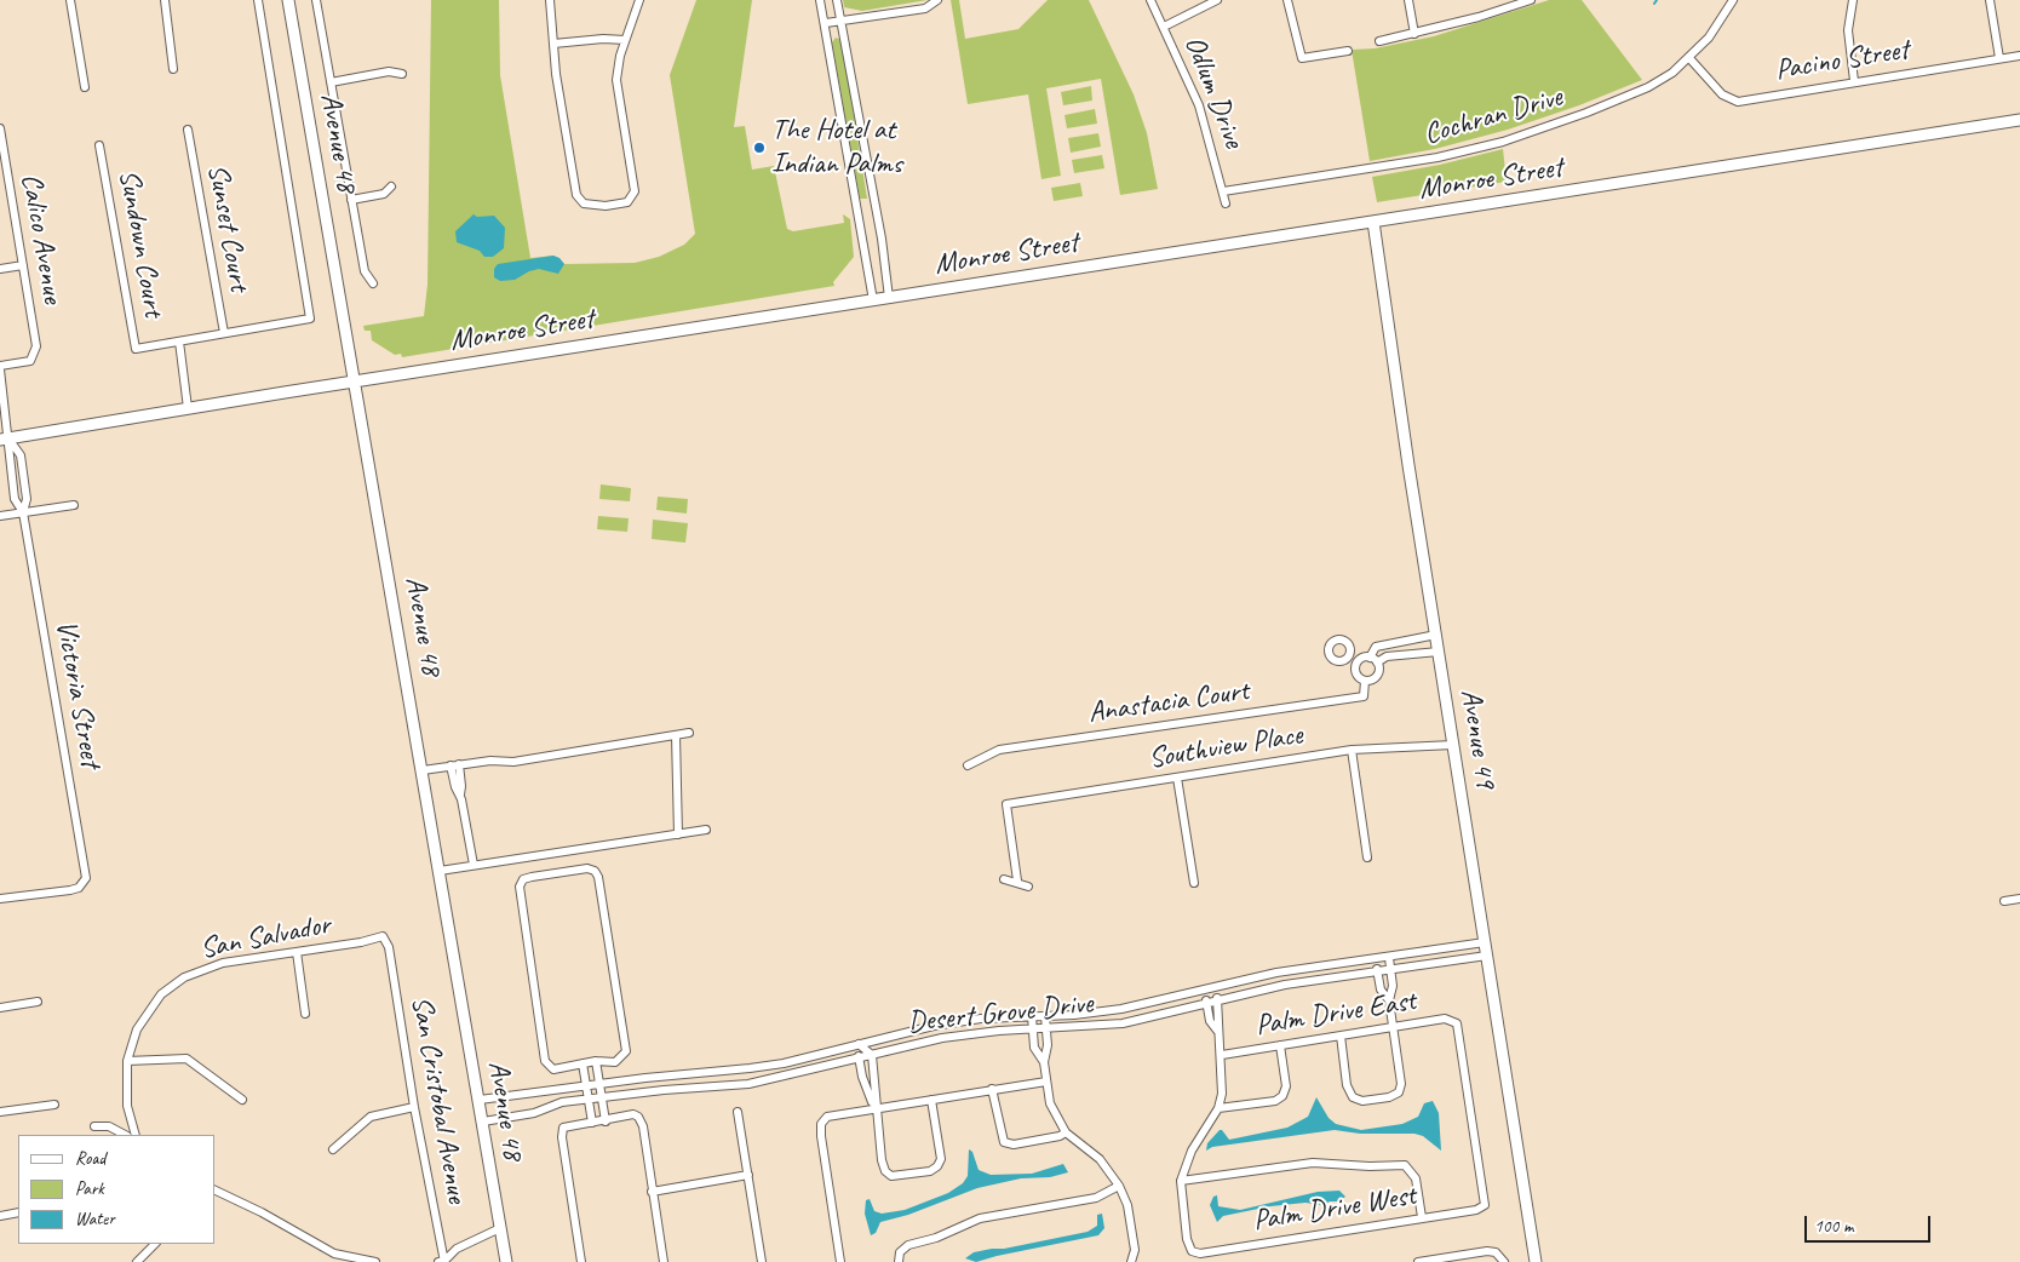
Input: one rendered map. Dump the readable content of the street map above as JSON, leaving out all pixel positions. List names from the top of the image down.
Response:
{
  "streets": {
    "main road": ["Avenue 48", "Monroe Street", "Avenue 49"],
    "street": [
      "Pacino Street",
      "Odlum Drive",
      "Cochran Drive",
      "Sunset Court",
      "Calico Avenue",
      "Sundown Court",
      "Victoria Street",
      "Anastacia Court",
      "Southview Place",
      "San Salvador",
      "Desert Grove Drive",
      "Palm Drive East",
      "San Cristobal Avenue",
      "Palm Drive West"
    ]
  },
  "crossings": [
    ["Pacino Street", "Cochran Drive"],
    ["Odlum Drive", "Cochran Drive"],
    ["Avenue 48", "Monroe Street"],
    ["Avenue 48", "Desert Grove Drive"],
    ["Monroe Street", "Victoria Street"],
    ["Monroe Street", "Avenue 49"],
    ["Avenue 49", "Southview Place"],
    ["Avenue 49", "Desert Grove Drive"],
    ["San Salvador", "San Cristobal Avenue"],
    ["Palm Drive East", "Palm Drive West"]
  ],
  "places": ["The Hotel at Indian Palms"],
  "legend": ["Road", "Park", "Water"],
  "scale_bar": "100 m"
}
